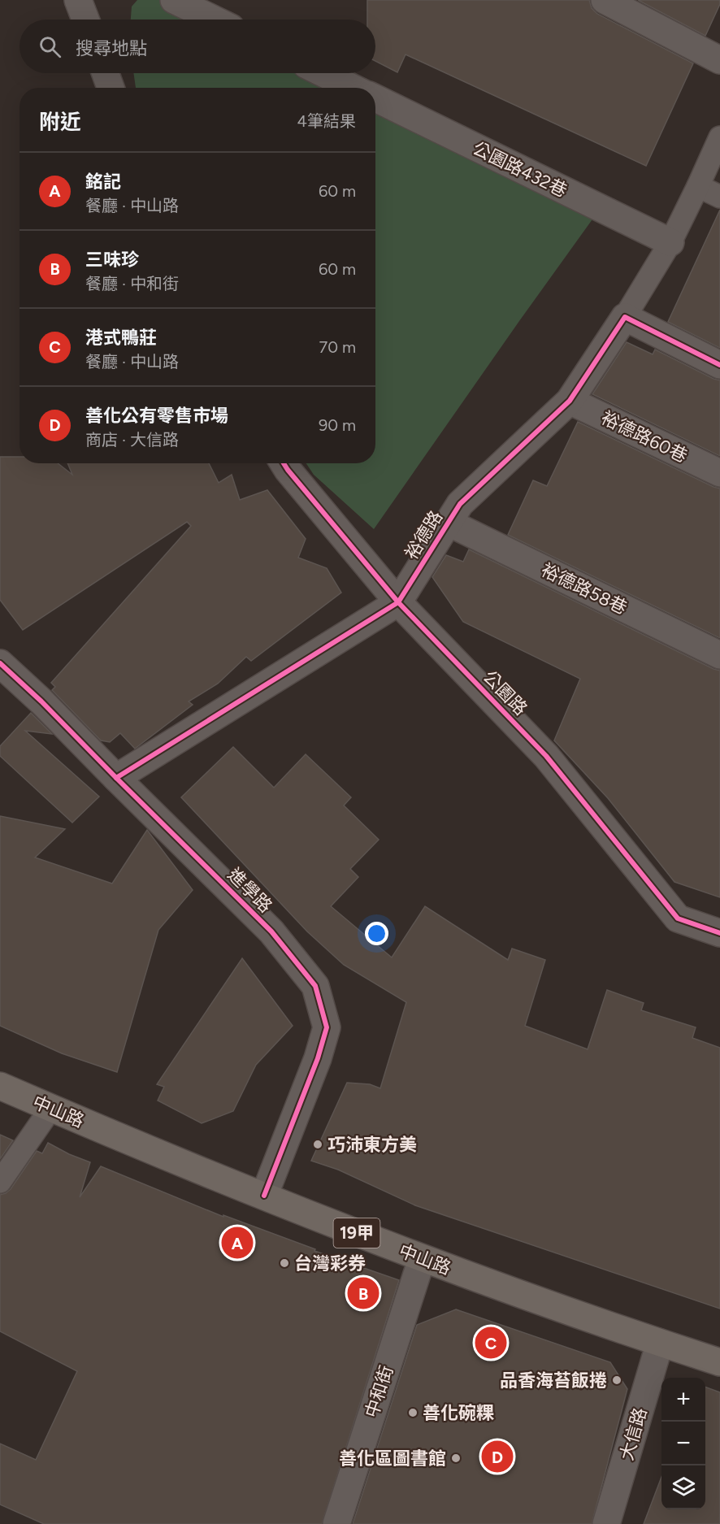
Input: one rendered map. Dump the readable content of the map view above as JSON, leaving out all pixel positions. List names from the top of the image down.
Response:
{
  "streets": {
    "main road": ["中山路", "19甲"],
    "street": [
      "公園路432巷",
      "裕德路60巷",
      "裕德路",
      "裕德路58巷",
      "公園路",
      "進學路",
      "中和街",
      "大信路"
    ]
  },
  "crossings": [
    ["裕德路60巷", "裕德路"],
    ["裕德路", "裕德路58巷"],
    ["裕德路", "公園路"],
    ["裕德路", "進學路"],
    ["進學路", "中山路"],
    ["中山路", "中和街"],
    ["中山路", "大信路"]
  ],
  "places": [
    "巧沛東方美",
    "台灣彩券",
    "品香海苔飯捲",
    "善化碗粿",
    "善化區圖書館"
  ],
  "page": {
    "search": "搜尋地點",
    "heading": ["附近", "4筆結果"],
    "list": [
      {
        "mark": "A",
        "name": "銘記",
        "note": "餐廳 · 中山路",
        "value": "60 m"
      },
      {
        "mark": "B",
        "name": "三味珍",
        "note": "餐廳 · 中和街",
        "value": "60 m"
      },
      {
        "mark": "C",
        "name": "港式鴨莊",
        "note": "餐廳 · 中山路",
        "value": "70 m"
      },
      {
        "mark": "D",
        "name": "善化公有零售市場",
        "note": "商店 · 大信路",
        "value": "90 m"
      }
    ],
    "pins": [
      "A",
      "B",
      "C",
      "D"
    ],
    "map_buttons": ["+", "−"]
  }
}
